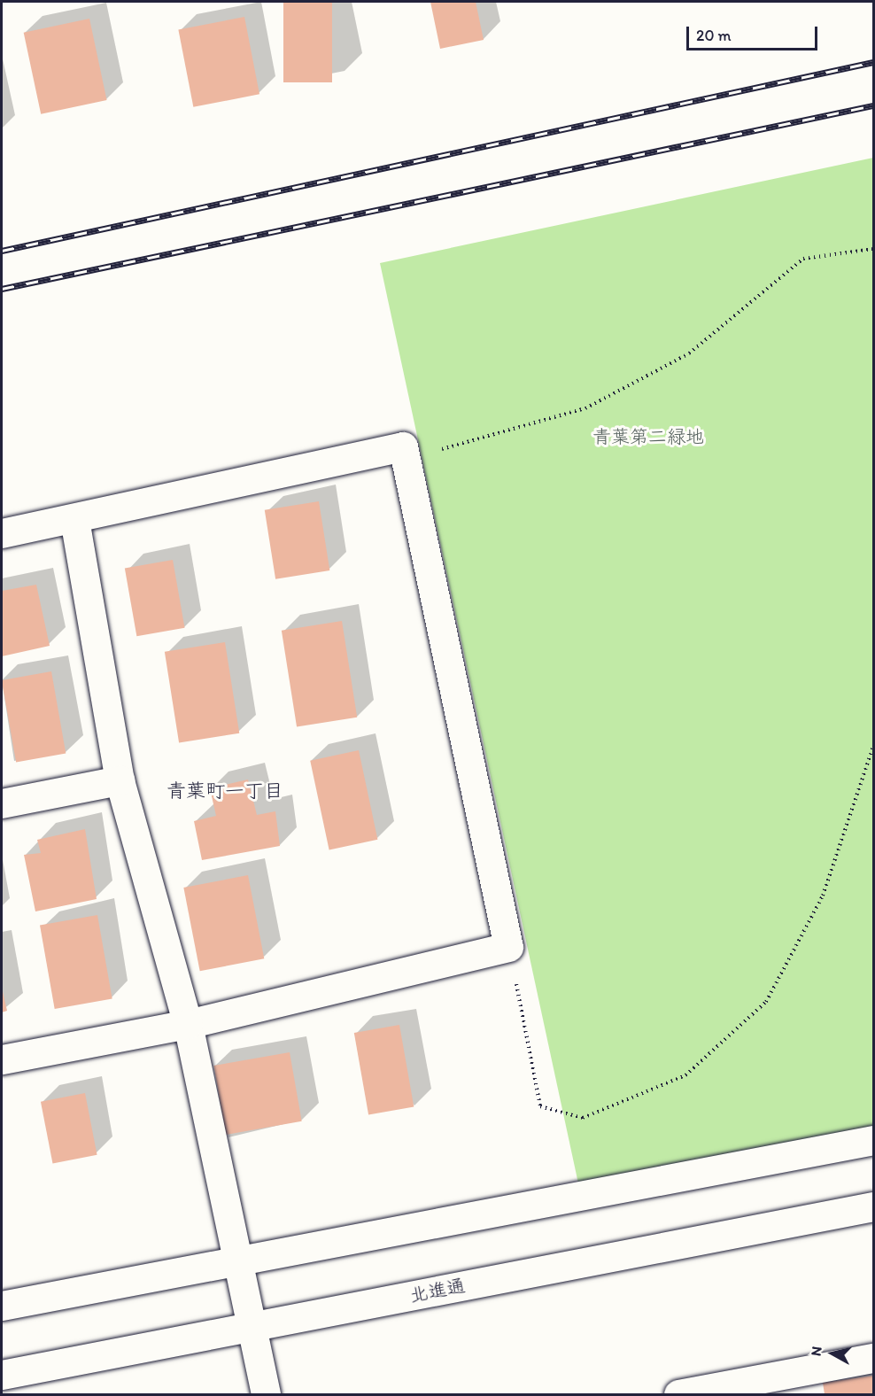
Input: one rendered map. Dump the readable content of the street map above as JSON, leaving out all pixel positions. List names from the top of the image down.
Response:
{
  "streets": {
    "street": ["北進通"]
  },
  "districts": ["青葉町一丁目"],
  "parks": ["青葉第二緑地"],
  "scale_bar": "20 m",
  "north": "left"
}
